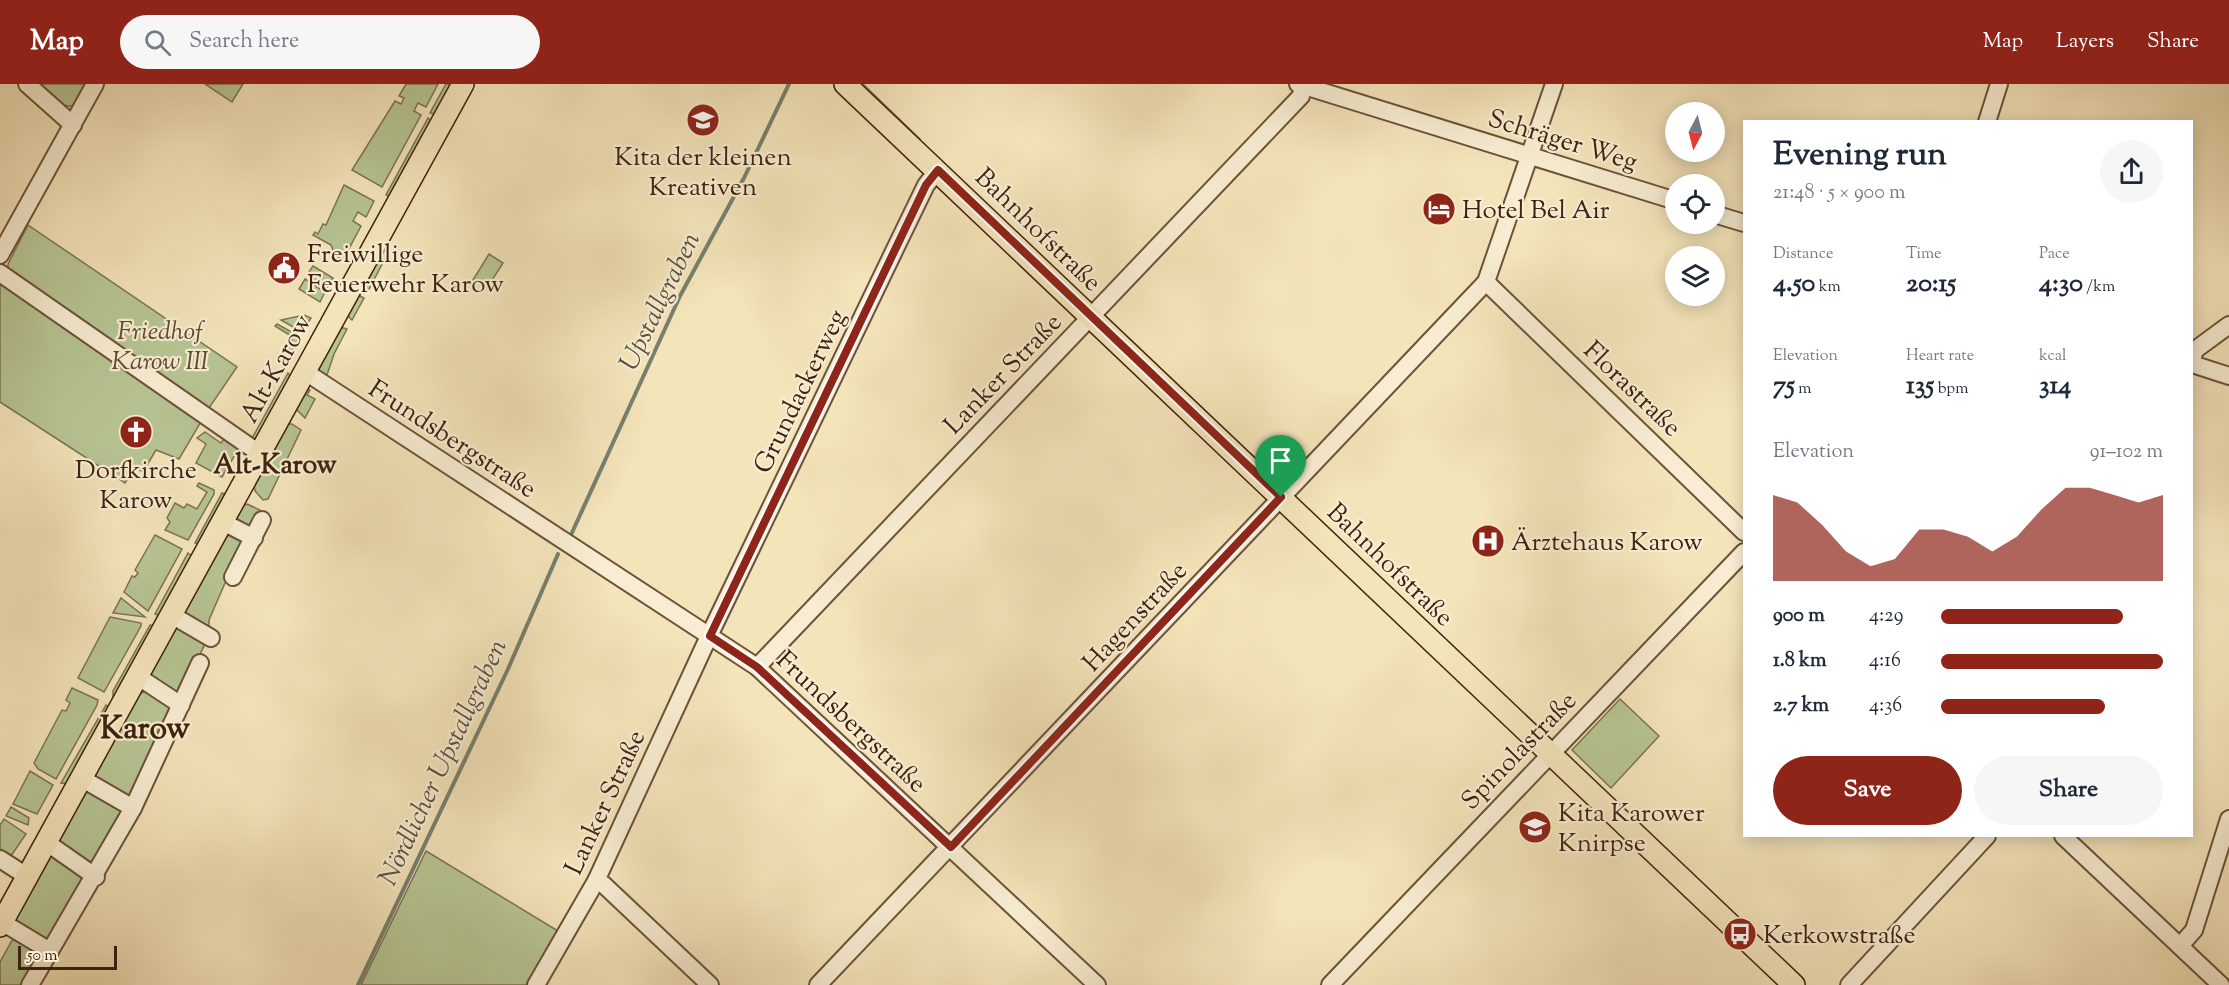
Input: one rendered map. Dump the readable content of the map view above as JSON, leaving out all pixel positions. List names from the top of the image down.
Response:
{
  "streets": {
    "main road": ["Bahnhofstraße", "Alt-Karow"],
    "street": [
      "Schräger Weg",
      "Lanker Straße",
      "Florastraße",
      "Grundackerweg",
      "Frundsbergstraße",
      "Hagenstraße",
      "Spinolastraße"
    ]
  },
  "crossings": [
    ["Schräger Weg", "Lanker Straße"],
    ["Bahnhofstraße", "Lanker Straße"],
    ["Bahnhofstraße", "Grundackerweg"],
    ["Bahnhofstraße", "Hagenstraße"],
    ["Bahnhofstraße", "Spinolastraße"],
    ["Alt-Karow", "Frundsbergstraße"],
    ["Lanker Straße", "Grundackerweg"],
    ["Lanker Straße", "Frundsbergstraße"],
    ["Florastraße", "Hagenstraße"],
    ["Grundackerweg", "Frundsbergstraße"],
    ["Frundsbergstraße", "Hagenstraße"]
  ],
  "districts": ["Alt-Karow", "Karow"],
  "water": ["Upstallgraben", "Nördlicher Upstallgraben"],
  "parks": ["Friedhof Karow III"],
  "places": {
    "school or university": ["Kita der kleinen Kreativen", "Kita Karower Knirpse"],
    "hotel": ["Hotel Bel Air"],
    "public building": ["Freiwillige Feuerwehr Karow"],
    "church": ["Dorfkirche Karow"],
    "hospital": ["Ärztehaus Karow"],
    "bus stop": ["Kerkowstraße"]
  },
  "scale_bar": "50 m",
  "north": "bottom",
  "page": {
    "header": "Map",
    "search": "Search here",
    "nav": ["Map", "Layers", "Share"],
    "heading": ["Evening run", "21:48 · 5 × 900 m"],
    "stats": [
      ["Distance", "4.50 km"],
      ["Time", "20:15"],
      ["Pace", "4:30 /km"],
      ["Elevation", "75 m"],
      ["Heart rate", "135 bpm"],
      ["kcal", "314"]
    ],
    "chart": ["Elevation", "91–102 m"],
    "list": [
      {
        "name": "900 m",
        "note": "4:29"
      },
      {
        "name": "1.8 km",
        "note": "4:16"
      },
      {
        "name": "2.7 km",
        "note": "4:36"
      }
    ],
    "buttons": ["Save", "Share"],
    "scale": "50 m"
  }
}
